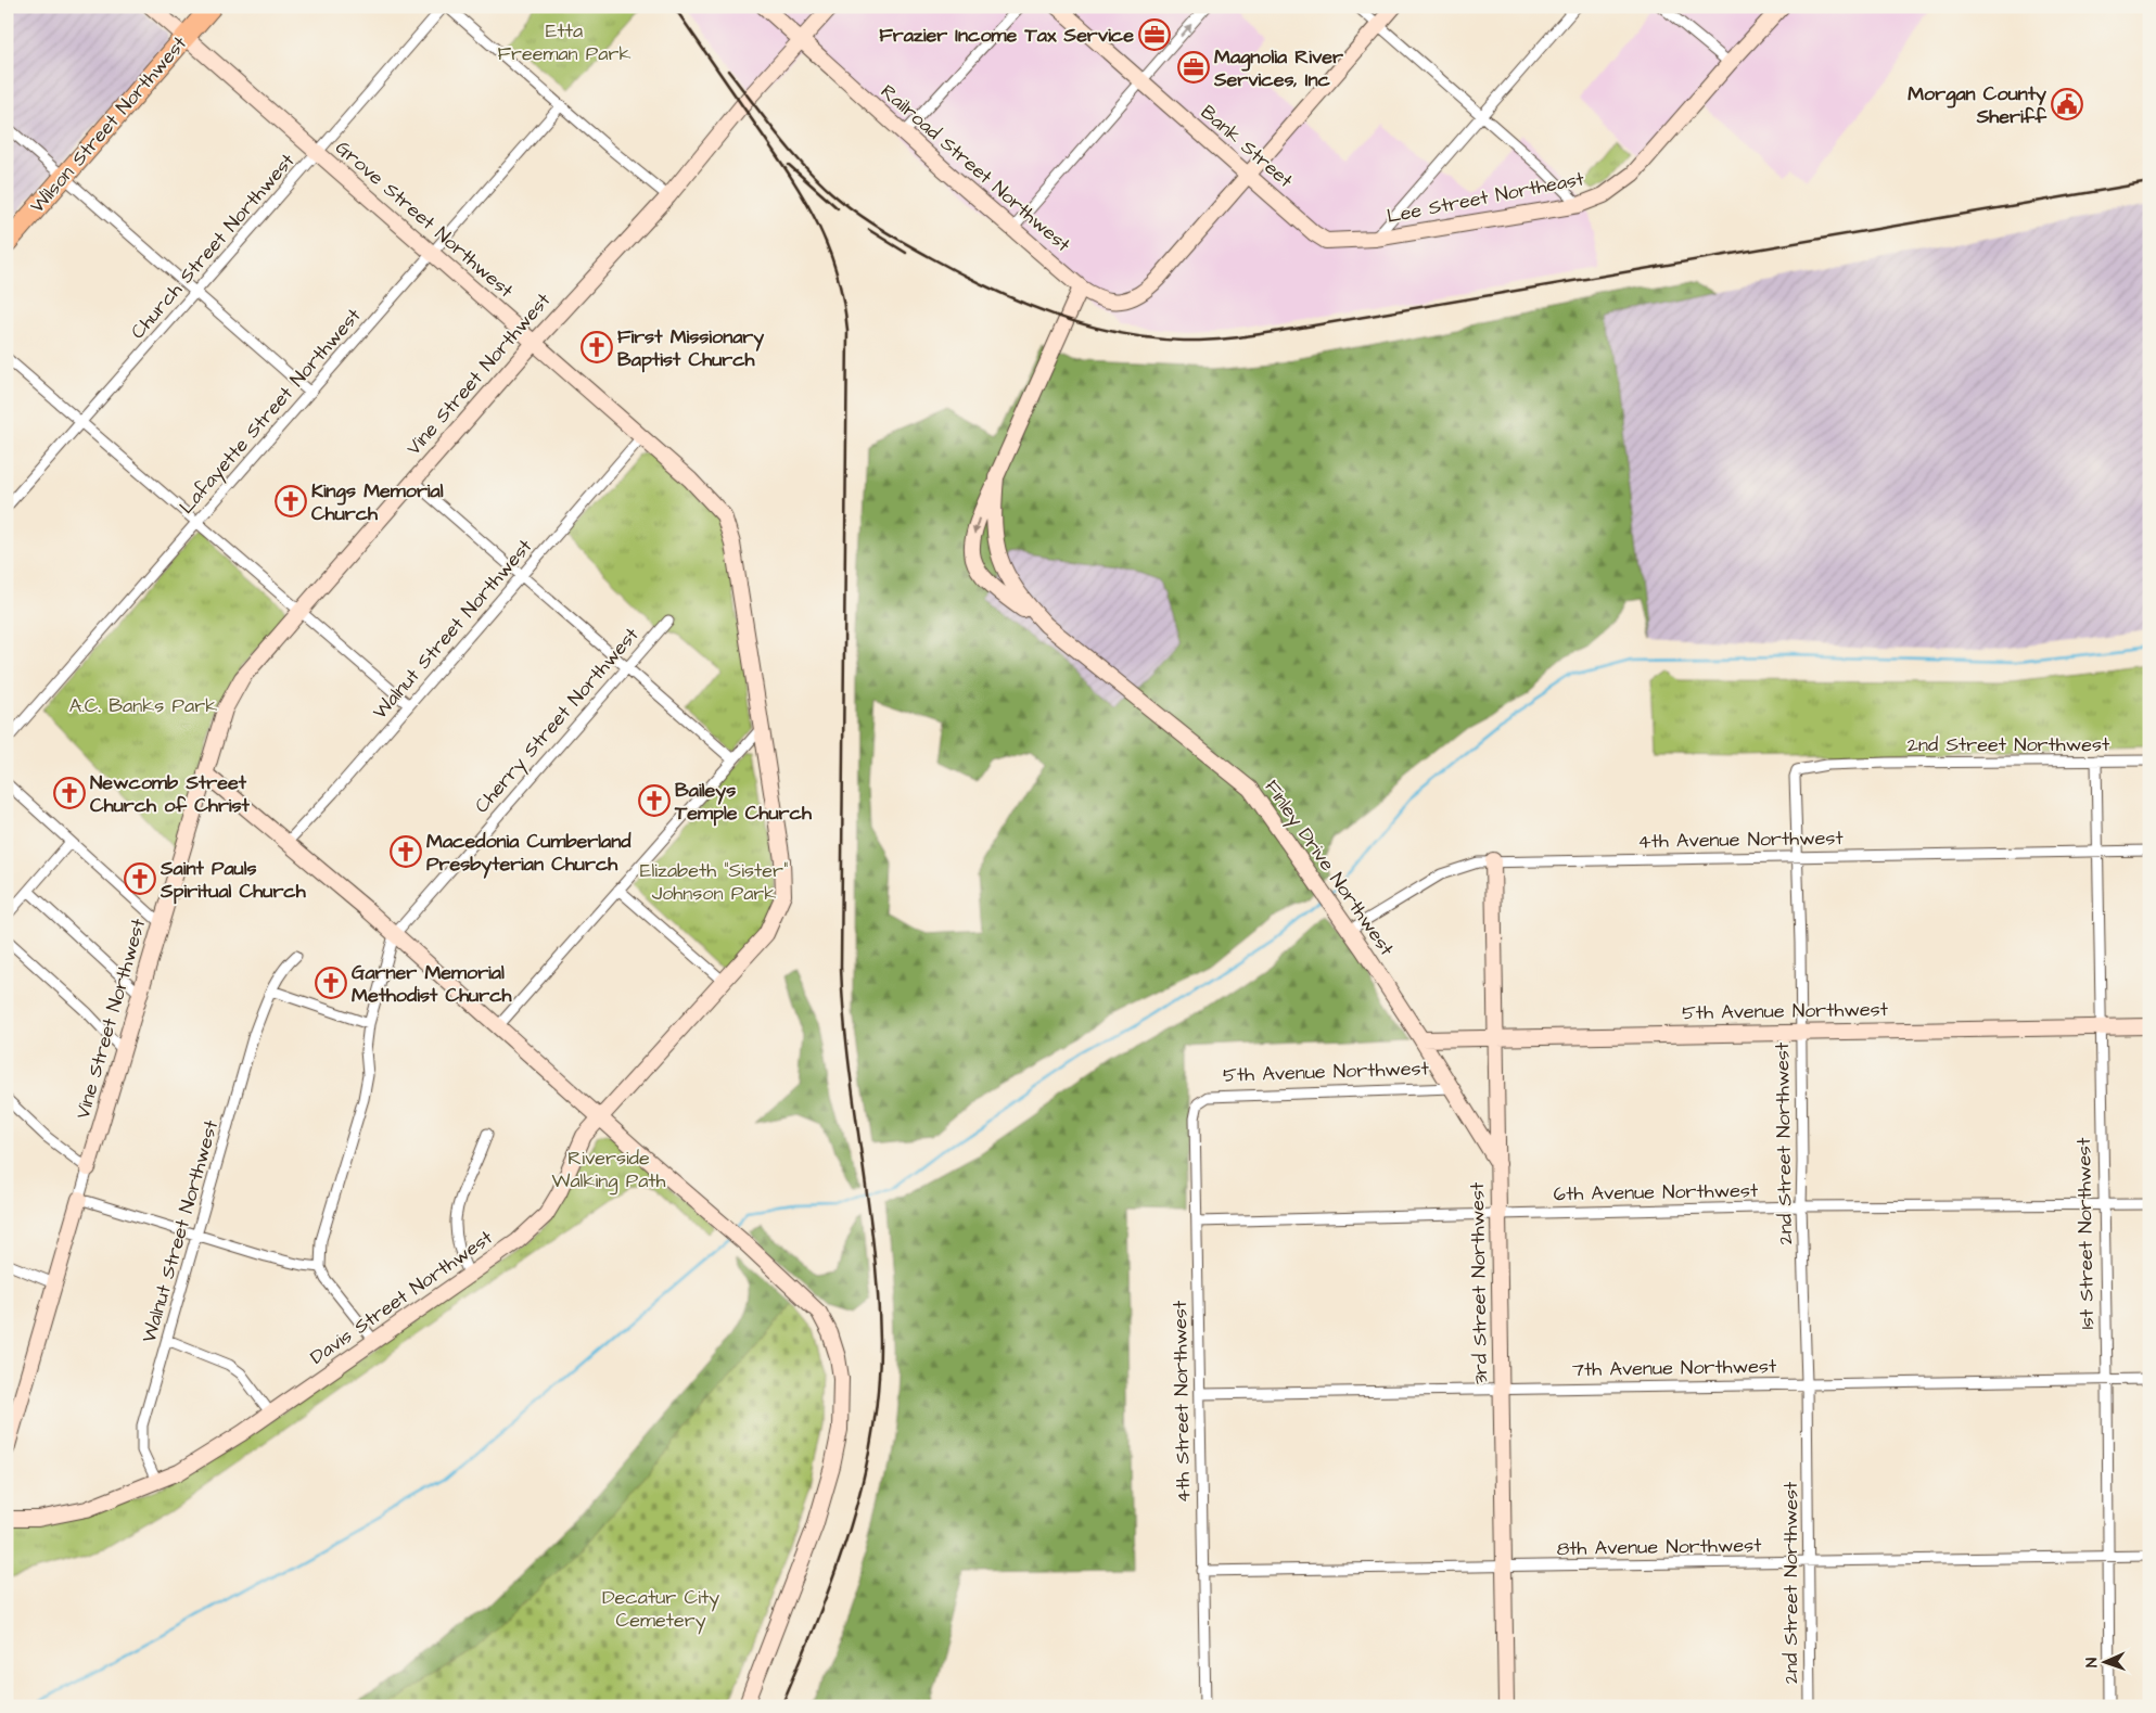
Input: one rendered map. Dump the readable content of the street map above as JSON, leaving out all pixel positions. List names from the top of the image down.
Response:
{
  "streets": {
    "highway": ["Wilson Street Northwest"],
    "street": [
      "Bank Street",
      "Railroad Street Northwest",
      "Lee Street Northeast",
      "Grove Street Northwest",
      "Church Street Northwest",
      "Vine Street Northwest",
      "Lafayette Street Northwest",
      "Walnut Street Northwest",
      "Cherry Street Northwest",
      "2nd Street Northwest",
      "4th Avenue Northwest",
      "Finley Drive Northwest",
      "5th Avenue Northwest",
      "6th Avenue Northwest",
      "1st Street Northwest",
      "3rd Street Northwest",
      "Davis Street Northwest",
      "7th Avenue Northwest",
      "4th Street Northwest",
      "8th Avenue Northwest"
    ]
  },
  "crossings": [
    ["Wilson Street Northwest", "Grove Street Northwest"],
    ["Bank Street", "Railroad Street Northwest"],
    ["Bank Street", "Lee Street Northeast"],
    ["Railroad Street Northwest", "Vine Street Northwest"],
    ["Railroad Street Northwest", "Finley Drive Northwest"],
    ["Grove Street Northwest", "Church Street Northwest"],
    ["Grove Street Northwest", "Vine Street Northwest"],
    ["Grove Street Northwest", "Lafayette Street Northwest"],
    ["Grove Street Northwest", "Walnut Street Northwest"],
    ["Grove Street Northwest", "Davis Street Northwest"],
    ["Walnut Street Northwest", "Davis Street Northwest"],
    ["2nd Street Northwest", "4th Avenue Northwest"],
    ["2nd Street Northwest", "5th Avenue Northwest"],
    ["2nd Street Northwest", "6th Avenue Northwest"],
    ["2nd Street Northwest", "1st Street Northwest"],
    ["2nd Street Northwest", "7th Avenue Northwest"],
    ["2nd Street Northwest", "8th Avenue Northwest"],
    ["4th Avenue Northwest", "Finley Drive Northwest"],
    ["4th Avenue Northwest", "1st Street Northwest"],
    ["4th Avenue Northwest", "3rd Street Northwest"],
    ["Finley Drive Northwest", "5th Avenue Northwest"],
    ["Finley Drive Northwest", "3rd Street Northwest"],
    ["5th Avenue Northwest", "1st Street Northwest"],
    ["5th Avenue Northwest", "3rd Street Northwest"],
    ["5th Avenue Northwest", "4th Street Northwest"],
    ["6th Avenue Northwest", "1st Street Northwest"],
    ["6th Avenue Northwest", "3rd Street Northwest"],
    ["6th Avenue Northwest", "4th Street Northwest"],
    ["1st Street Northwest", "7th Avenue Northwest"],
    ["1st Street Northwest", "8th Avenue Northwest"],
    ["3rd Street Northwest", "7th Avenue Northwest"],
    ["3rd Street Northwest", "8th Avenue Northwest"],
    ["7th Avenue Northwest", "4th Street Northwest"],
    ["4th Street Northwest", "8th Avenue Northwest"]
  ],
  "parks": [
    "Etta Freeman Park",
    "A.C. Banks Park",
    "Elizabeth \"Sister\" Johnson Park",
    "Riverside Walking Path",
    "Decatur City Cemetery"
  ],
  "places": {
    "office": ["Frazier Income Tax Service", "Magnolia River Services, Inc"],
    "public building": ["Morgan County Sheriff"],
    "church": [
      "First Missionary Baptist Church",
      "Kings Memorial Church",
      "Newcomb Street Church of Christ",
      "Baileys Temple Church",
      "Macedonia Cumberland Presbyterian Church",
      "Saint Pauls Spiritual Church",
      "Garner Memorial Methodist Church"
    ]
  },
  "north": "left"
}
